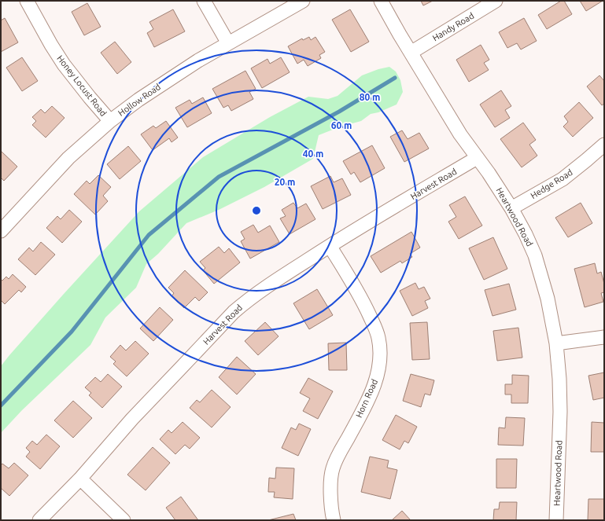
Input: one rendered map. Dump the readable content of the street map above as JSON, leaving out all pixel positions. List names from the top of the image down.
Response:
{
  "streets": {
    "street": [
      "Handy Road",
      "Honey Locust Road",
      "Hollow Road",
      "Harvest Road",
      "Hedge Road",
      "Heartwood Road",
      "Horn Road"
    ]
  },
  "crossings": [
    ["Handy Road", "Heartwood Road"],
    ["Honey Locust Road", "Hollow Road"],
    ["Harvest Road", "Heartwood Road"],
    ["Harvest Road", "Horn Road"],
    ["Hedge Road", "Heartwood Road"]
  ],
  "rings": [
    "80 m",
    "60 m",
    "40 m",
    "20 m"
  ]
}
